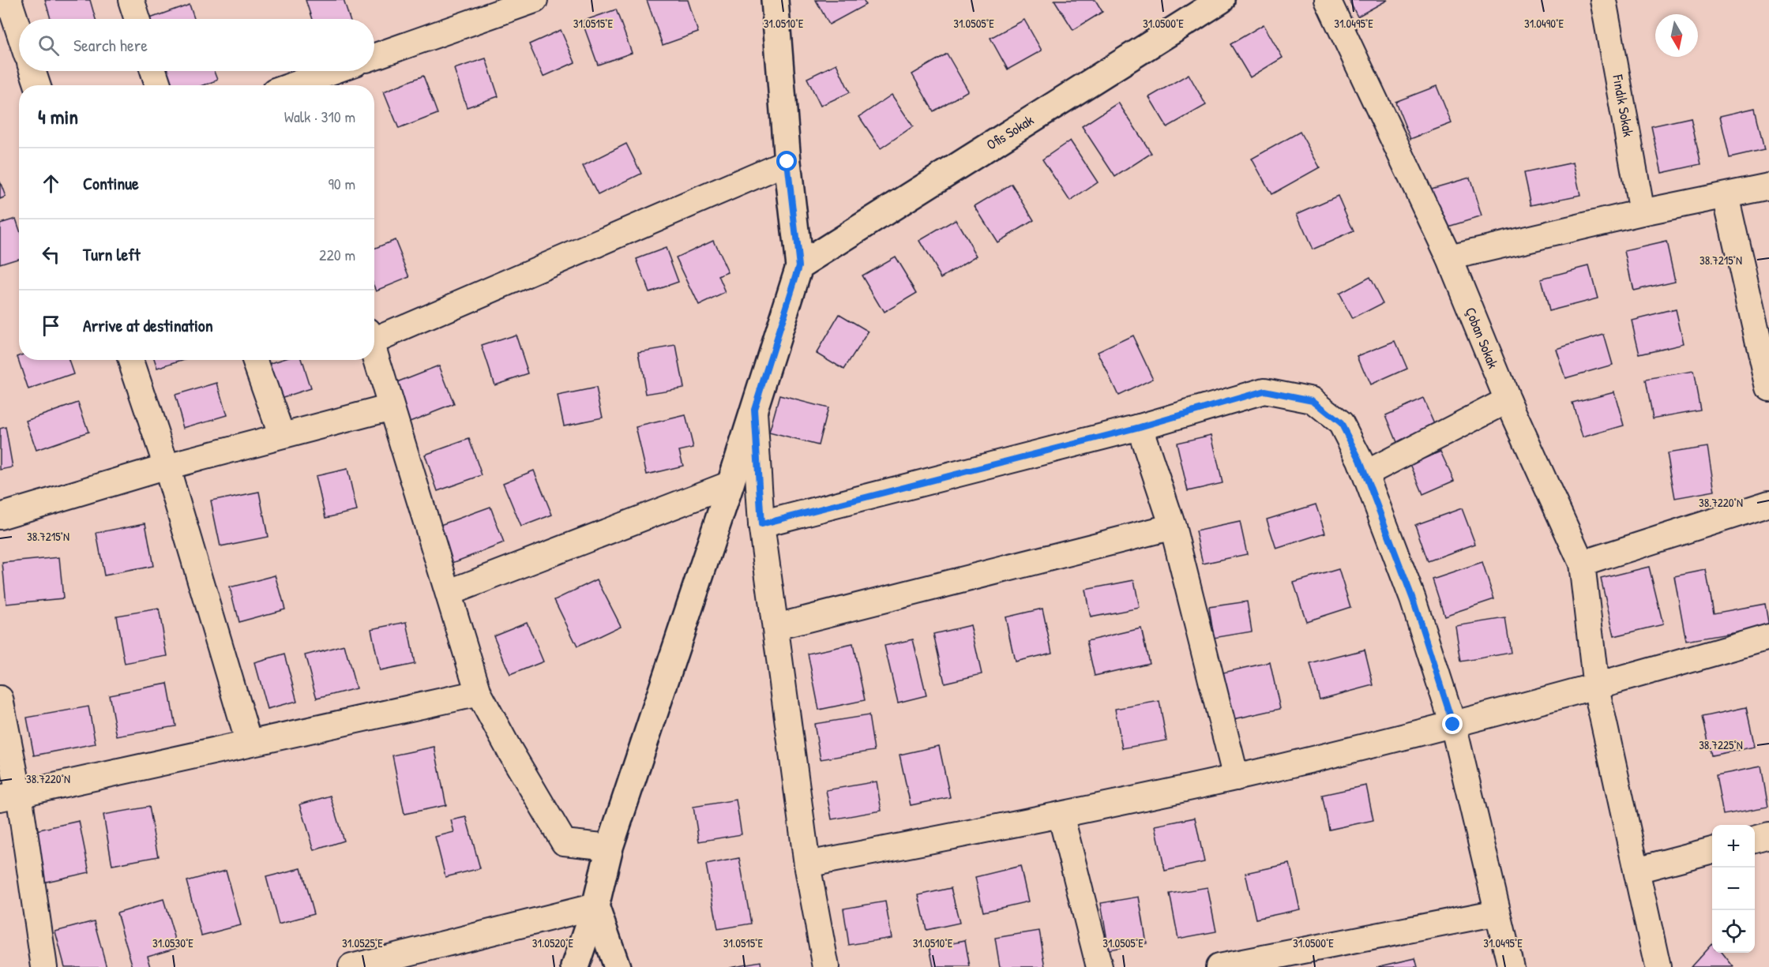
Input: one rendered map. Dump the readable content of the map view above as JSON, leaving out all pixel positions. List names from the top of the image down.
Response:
{
  "streets": {
    "street": ["Fındık Sokak", "Ofis Sokak", "Çoban Sokak"]
  },
  "north": "bottom",
  "page": {
    "search": "Search here",
    "heading": ["4 min", "Walk · 310 m"],
    "list": [
      ["Continue", "90 m"],
      ["Turn left", "220 m"],
      "Arrive at destination"
    ],
    "map_buttons": ["+", "−"]
  },
  "coordinates": [
    "31.0515°E",
    "31.0510°E",
    "31.0505°E",
    "31.0500°E",
    "31.0495°E",
    "31.0490°E",
    "38.7215°N",
    "38.7220°N",
    "38.7225°N",
    "31.0530°E",
    "31.0525°E",
    "31.0520°E"
  ]
}
